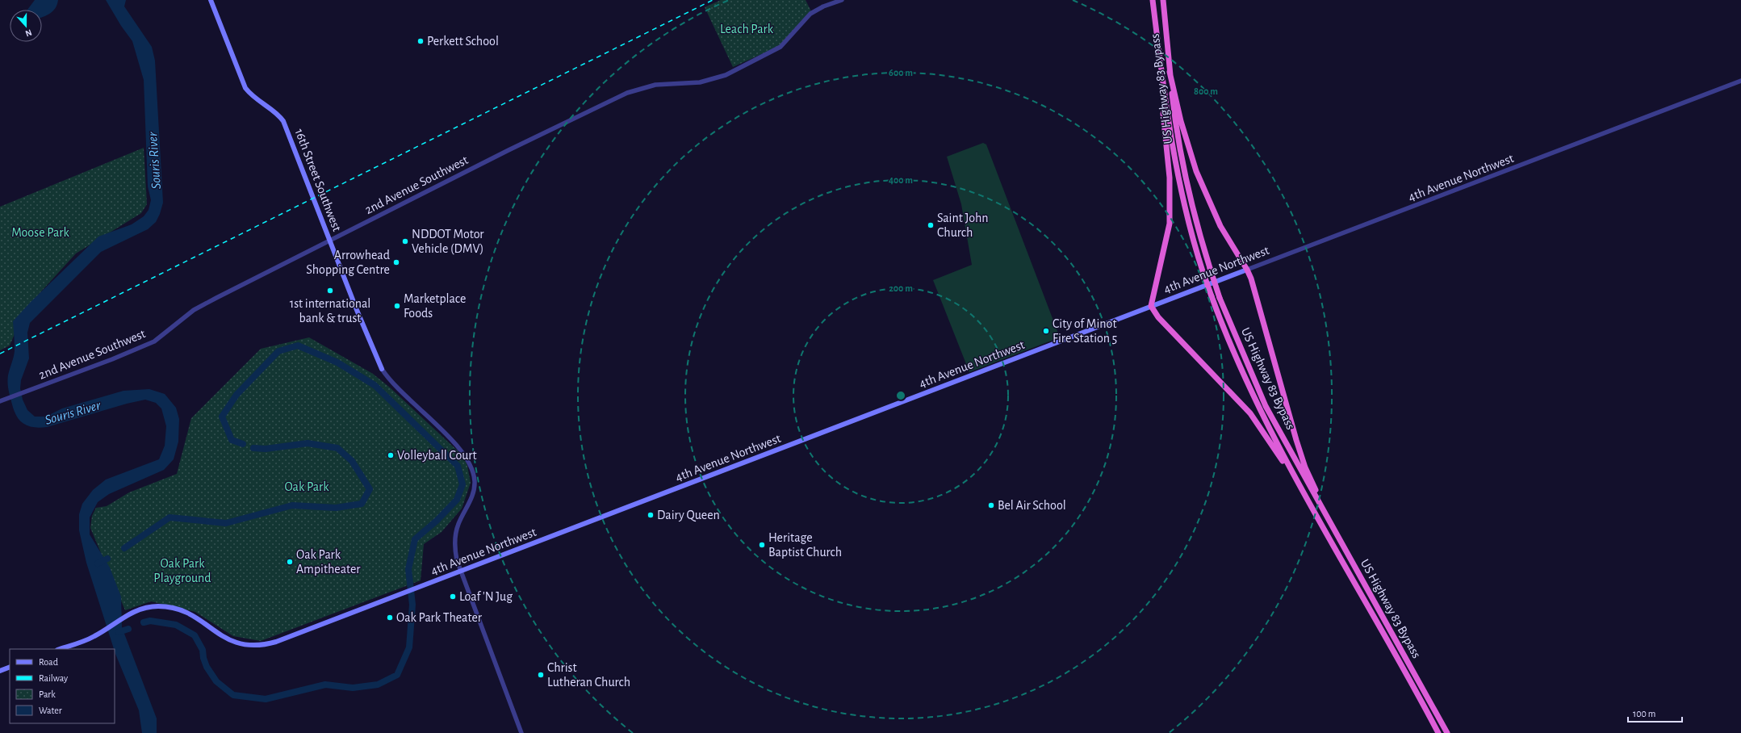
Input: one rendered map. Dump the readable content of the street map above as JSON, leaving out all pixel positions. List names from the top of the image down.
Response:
{
  "streets": {
    "highway": ["US Highway 83 Bypass"],
    "main road": ["4th Avenue Northwest", "16th Street Southwest"],
    "street": ["2nd Avenue Southwest"]
  },
  "crossings": [
    ["16th Street Southwest", "2nd Avenue Southwest"]
  ],
  "water": ["Souris River"],
  "parks": [
    "Leach Park",
    "Moose Park",
    "Oak Park",
    "Oak Park Playground"
  ],
  "places": [
    "Perkett School",
    "Saint John Church",
    "NDDOT Motor Vehicle (DMV)",
    "Arrowhead Shopping Centre",
    "1st international bank & trust",
    "Marketplace Foods",
    "City of Minot Fire Station 5",
    "Volleyball Court",
    "Bel Air School",
    "Dairy Queen",
    "Heritage Baptist Church",
    "Oak Park Ampitheater",
    "Loaf 'N Jug",
    "Oak Park Theater",
    "Christ Lutheran Church"
  ],
  "legend": [
    "Road",
    "Railway",
    "Park",
    "Water"
  ],
  "scale_bar": "100 m",
  "north": "bottom",
  "rings": [
    "600 m",
    "800 m",
    "400 m",
    "200 m"
  ]
}
